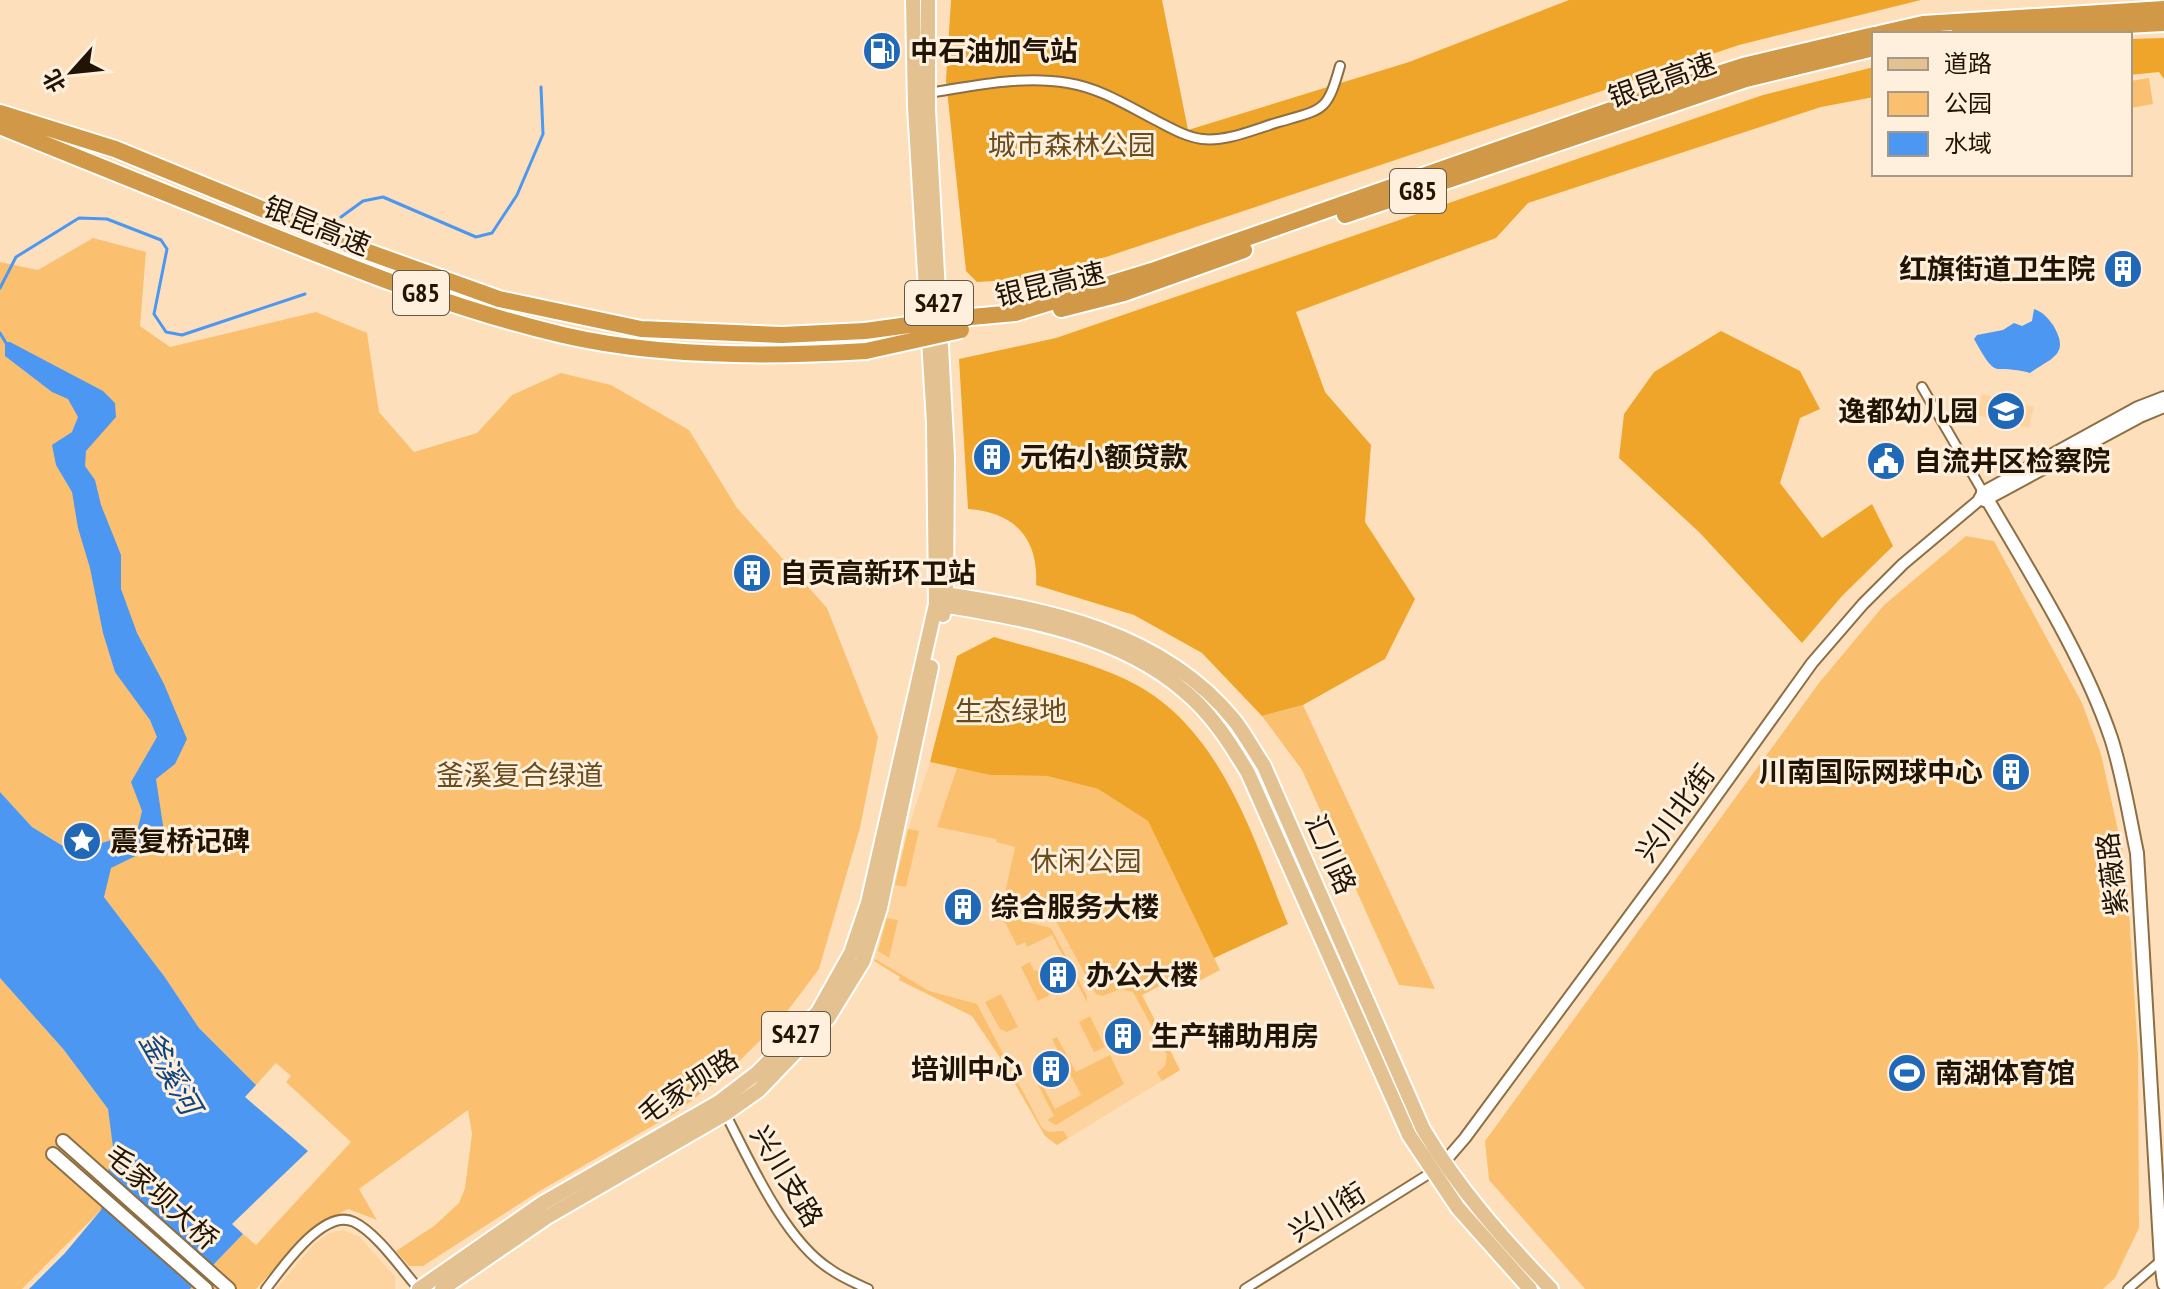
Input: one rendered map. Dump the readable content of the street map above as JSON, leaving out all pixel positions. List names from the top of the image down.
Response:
{
  "streets": {
    "highway": ["银昆高速", "G85"],
    "main road": [
      "S427",
      "汇川路",
      "紫薇路",
      "毛家坝路",
      "毛家坝大桥"
    ],
    "street": ["兴川北街", "兴川支路", "兴川街"]
  },
  "crossings": [
    ["S427", "汇川路"],
    ["S427", "毛家坝路"],
    ["兴川北街", "汇川路"],
    ["兴川北街", "紫薇路"],
    ["兴川北街", "兴川街"],
    ["汇川路", "毛家坝路"],
    ["汇川路", "兴川街"],
    ["毛家坝路", "兴川支路"]
  ],
  "water": ["釜溪河"],
  "parks": [
    "城市森林公园",
    "生态绿地",
    "釜溪复合绿道",
    "休闲公园"
  ],
  "places": {
    "fuel station": ["中石油加气站"],
    "building": [
      "红旗街道卫生院",
      "元佑小额贷款",
      "自贡高新环卫站",
      "川南国际网球中心",
      "综合服务大楼",
      "办公大楼",
      "生产辅助用房",
      "培训中心"
    ],
    "school or university": ["逸都幼儿园"],
    "public building": ["自流井区检察院"],
    "place": ["震复桥记碑"],
    "sports": ["南湖体育馆"]
  },
  "legend": ["道路", "公园", "水域"],
  "north": "bottom left"
}
